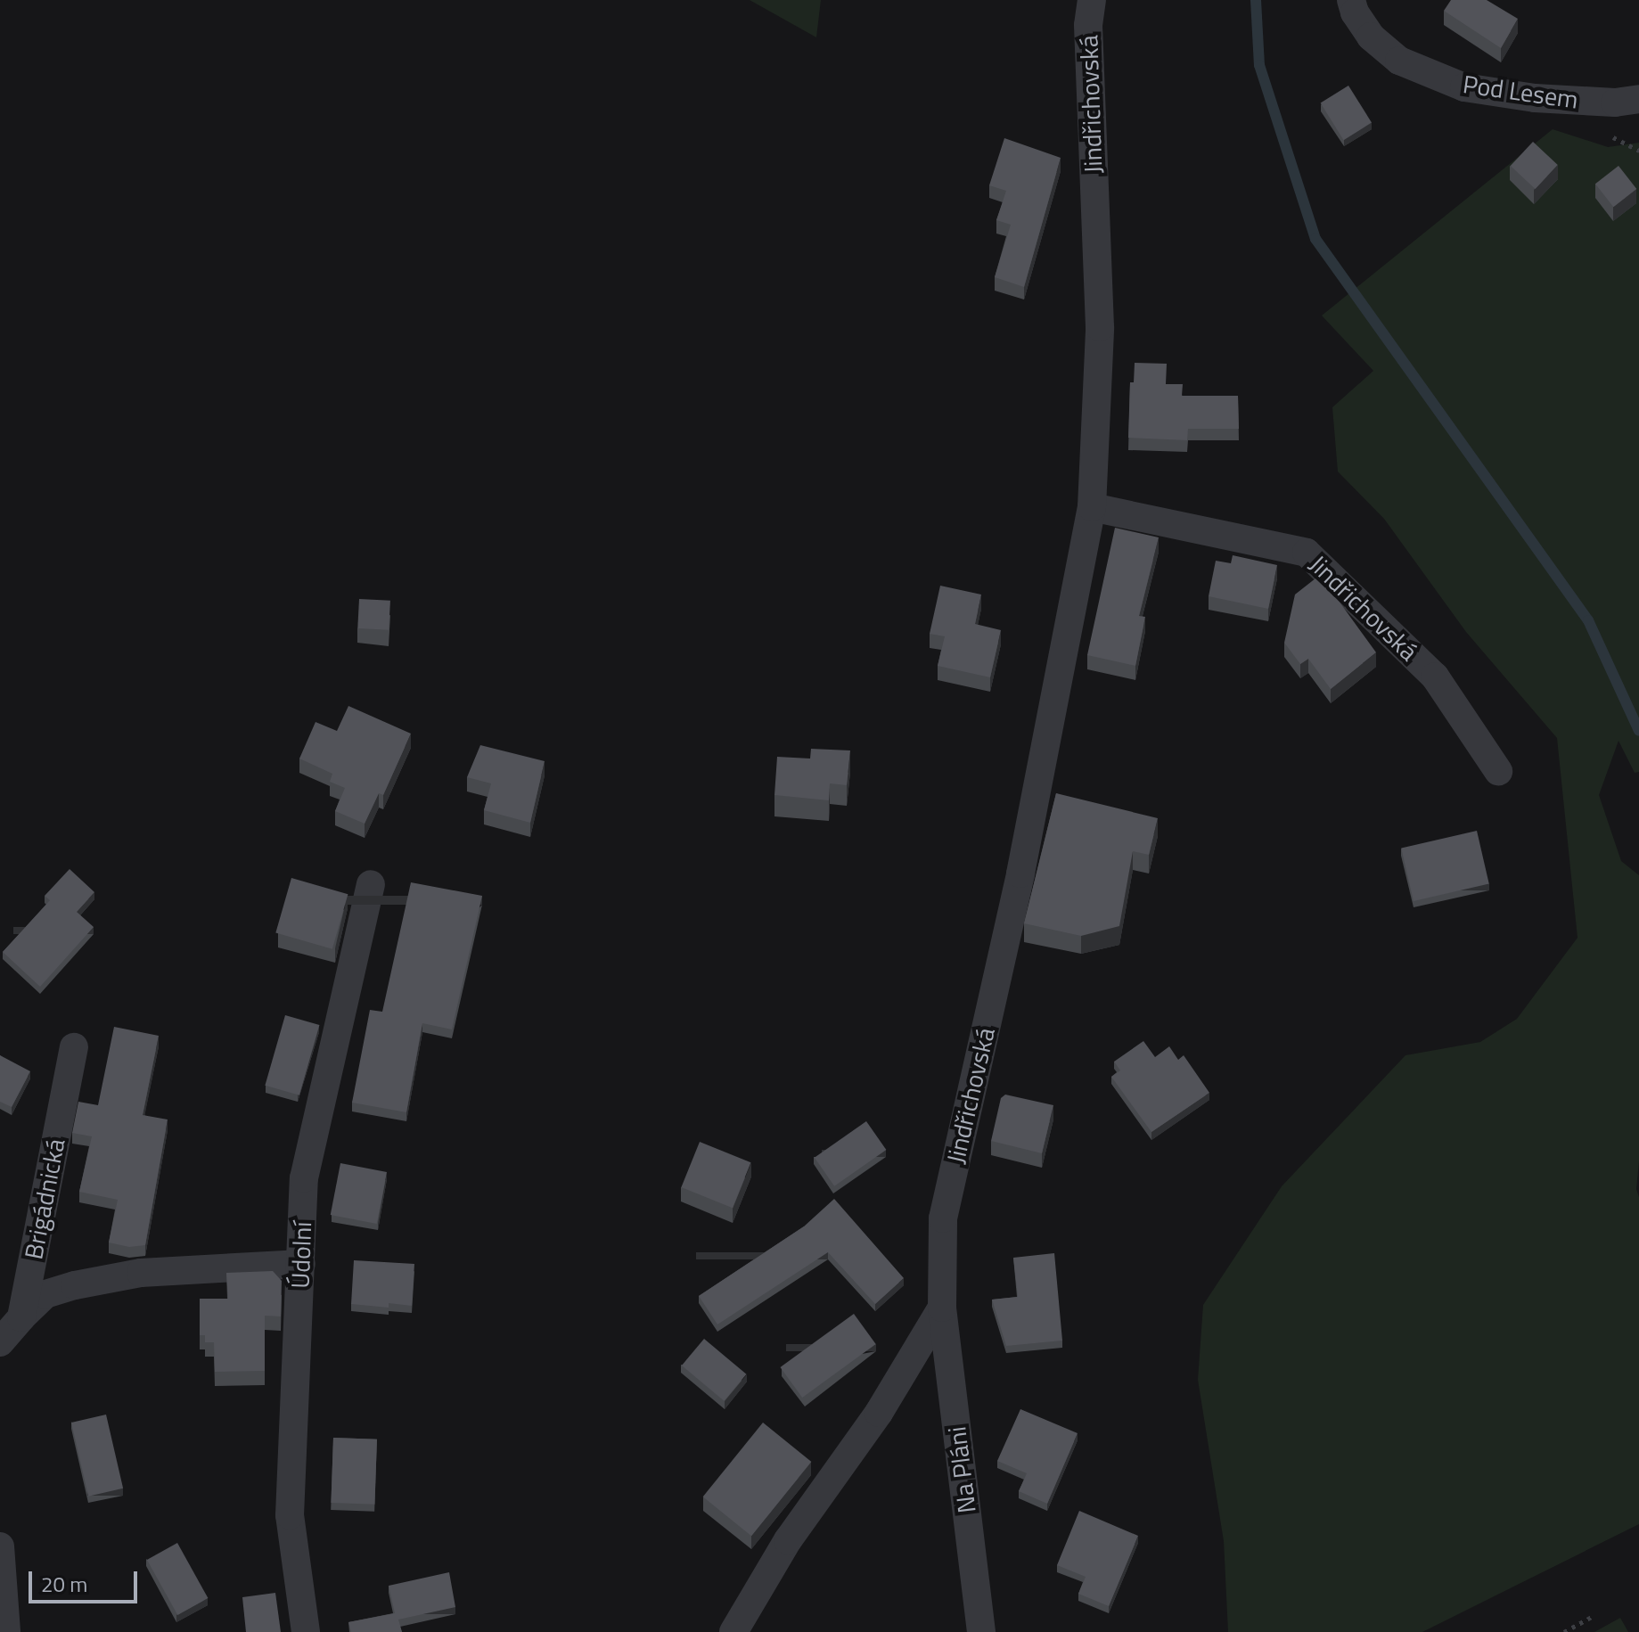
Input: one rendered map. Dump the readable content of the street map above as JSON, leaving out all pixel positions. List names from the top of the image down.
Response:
{
  "streets": {
    "street": [
      "Pod Lesem",
      "Jindřichovská",
      "Brigádnická",
      "Údolní",
      "Na Pláni"
    ]
  },
  "crossings": [
    ["Jindřichovská", "Na Pláni"]
  ],
  "scale_bar": "20 m"
}
